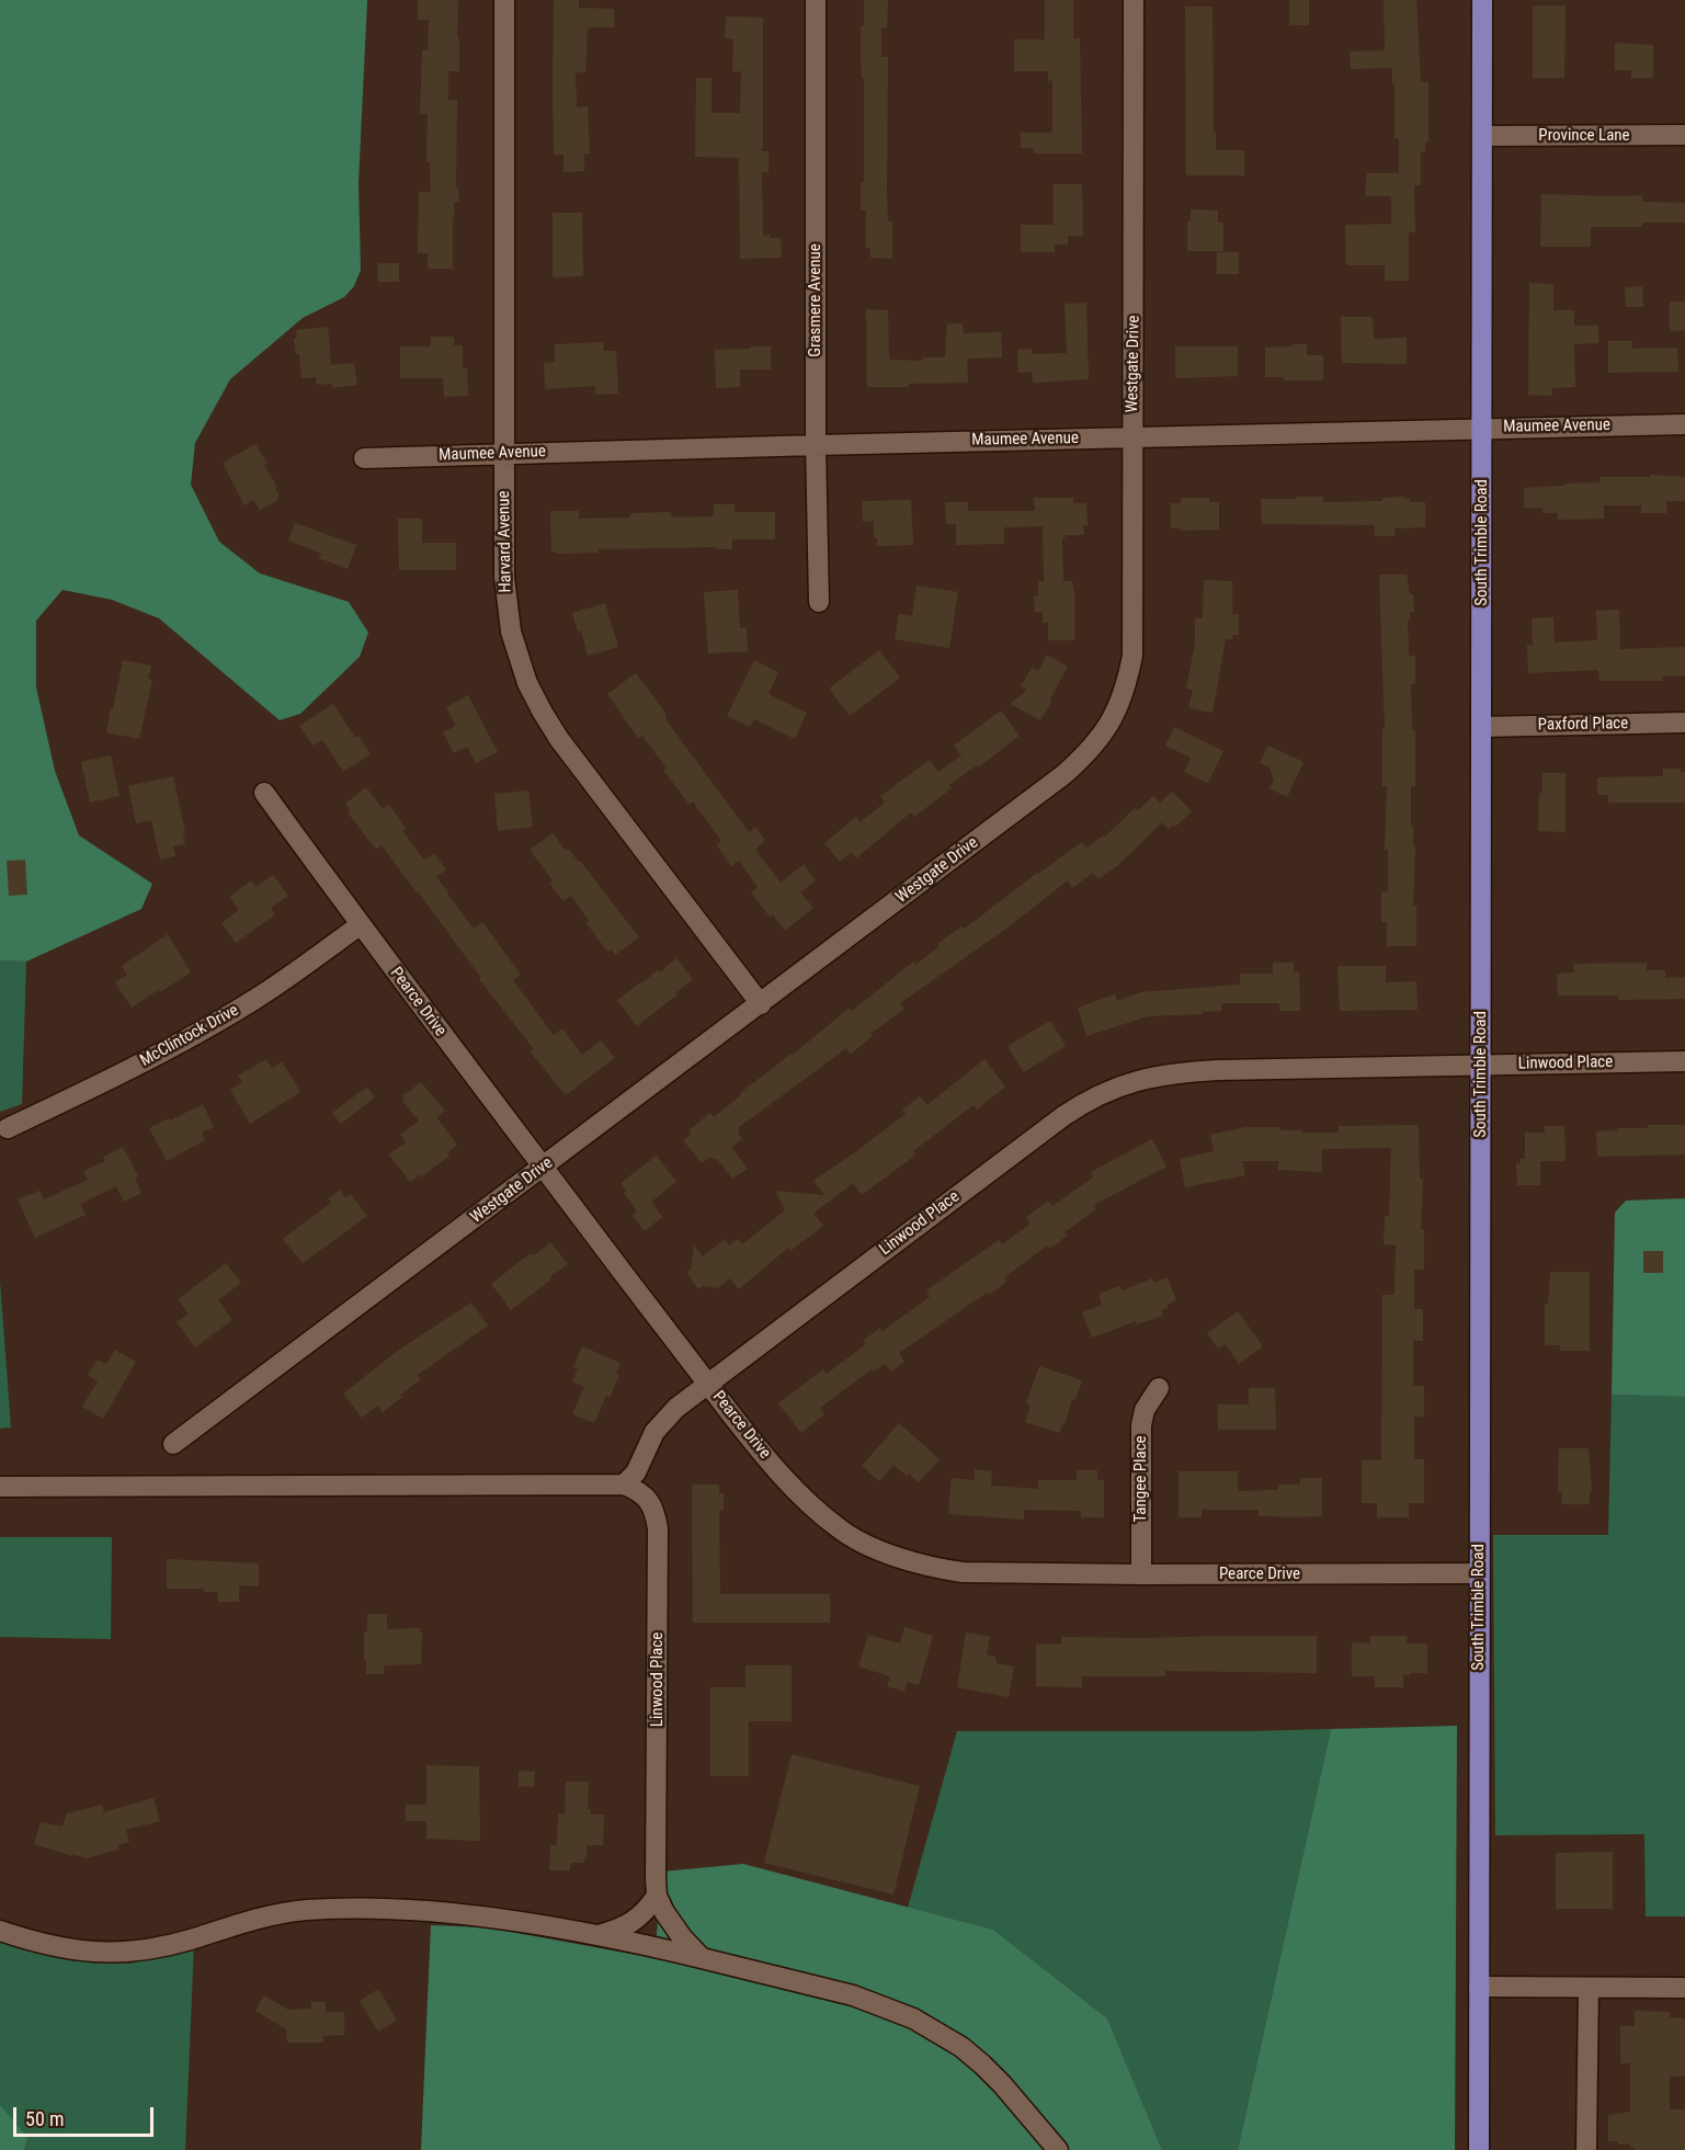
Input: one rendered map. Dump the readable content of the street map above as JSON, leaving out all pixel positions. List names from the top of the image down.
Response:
{
  "streets": {
    "main road": ["South Trimble Road"],
    "street": [
      "Province Lane",
      "Grasmere Avenue",
      "Westgate Drive",
      "Maumee Avenue",
      "Harvard Avenue",
      "Paxford Place",
      "Pearce Drive",
      "McClintock Drive",
      "Linwood Place",
      "Tangee Place"
    ]
  },
  "crossings": [
    ["Province Lane", "South Trimble Road"],
    ["Grasmere Avenue", "Maumee Avenue"],
    ["Westgate Drive", "Maumee Avenue"],
    ["Westgate Drive", "Harvard Avenue"],
    ["Westgate Drive", "Pearce Drive"],
    ["Maumee Avenue", "Harvard Avenue"],
    ["Maumee Avenue", "South Trimble Road"],
    ["South Trimble Road", "Paxford Place"],
    ["South Trimble Road", "Pearce Drive"],
    ["South Trimble Road", "Linwood Place"],
    ["Pearce Drive", "McClintock Drive"],
    ["Pearce Drive", "Linwood Place"],
    ["Pearce Drive", "Tangee Place"]
  ],
  "scale_bar": "50 m"
}
